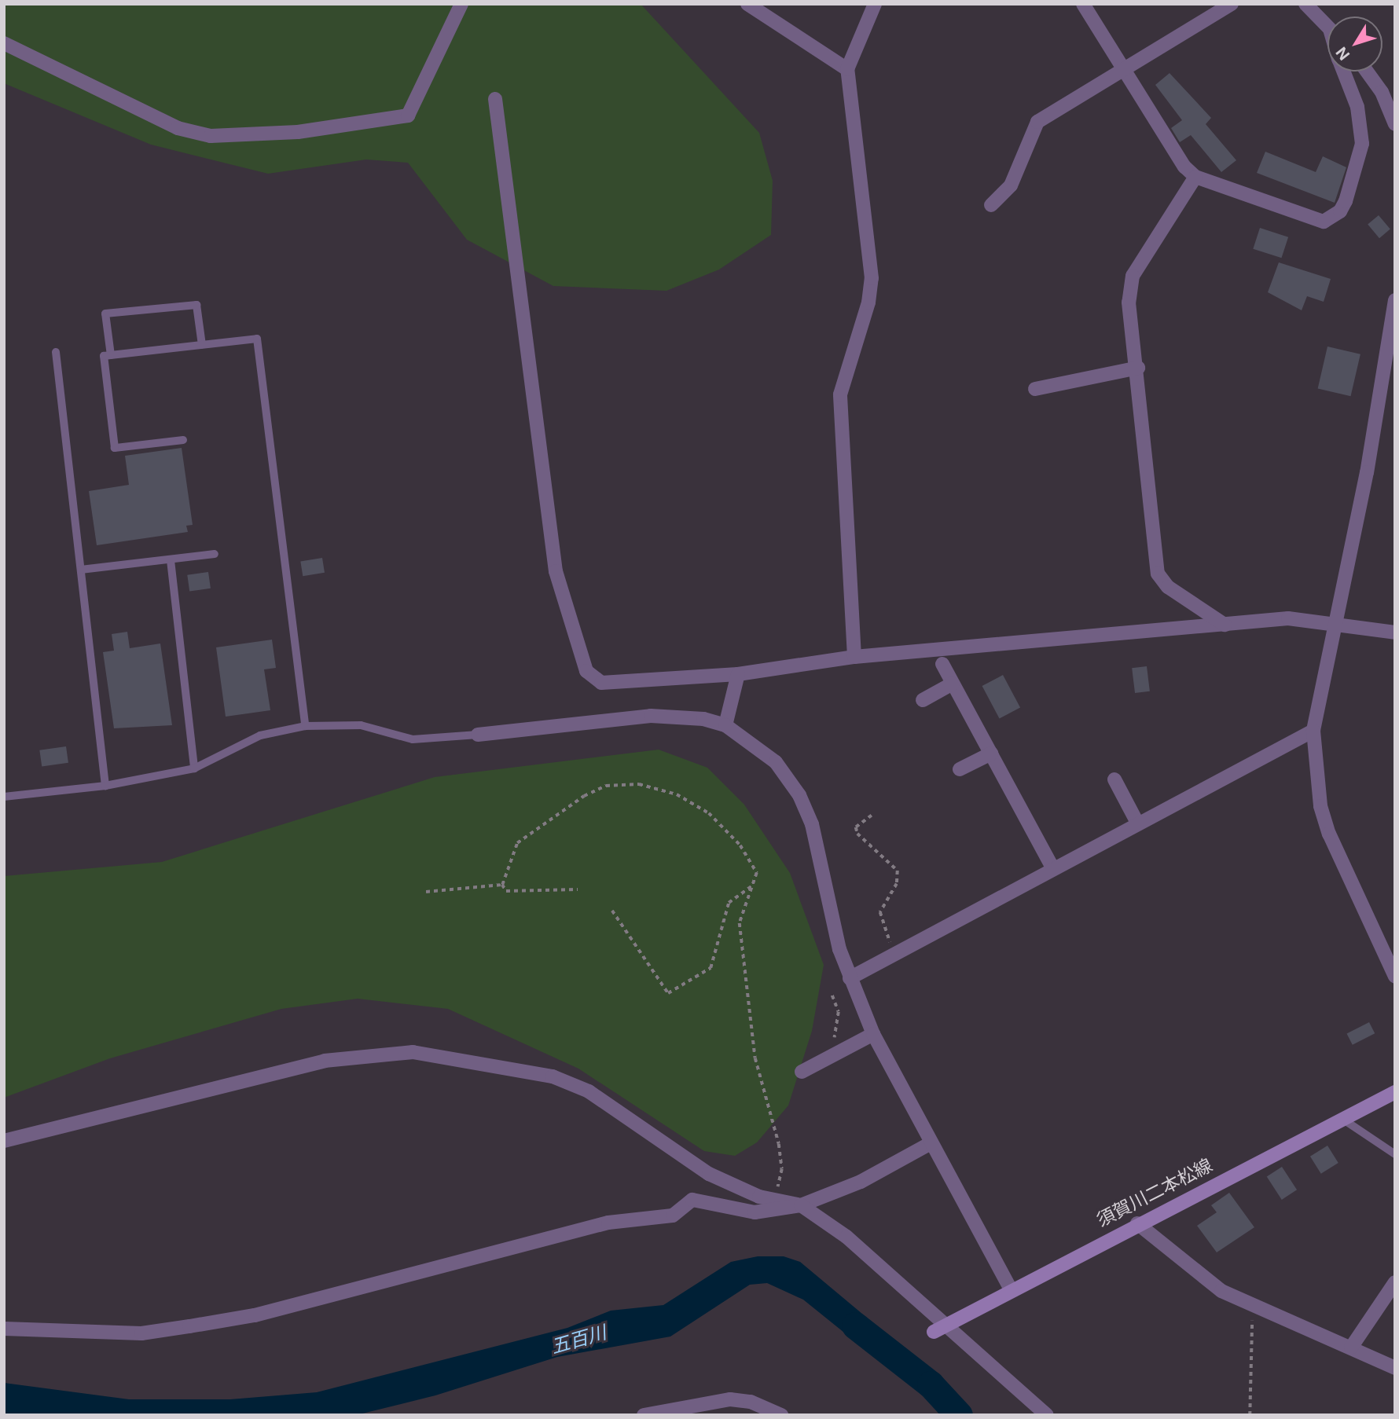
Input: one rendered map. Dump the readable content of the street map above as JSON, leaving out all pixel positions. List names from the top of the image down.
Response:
{
  "streets": {
    "main road": ["須賀川二本松線"]
  },
  "water": ["五百川"],
  "north": "bottom left"
}
